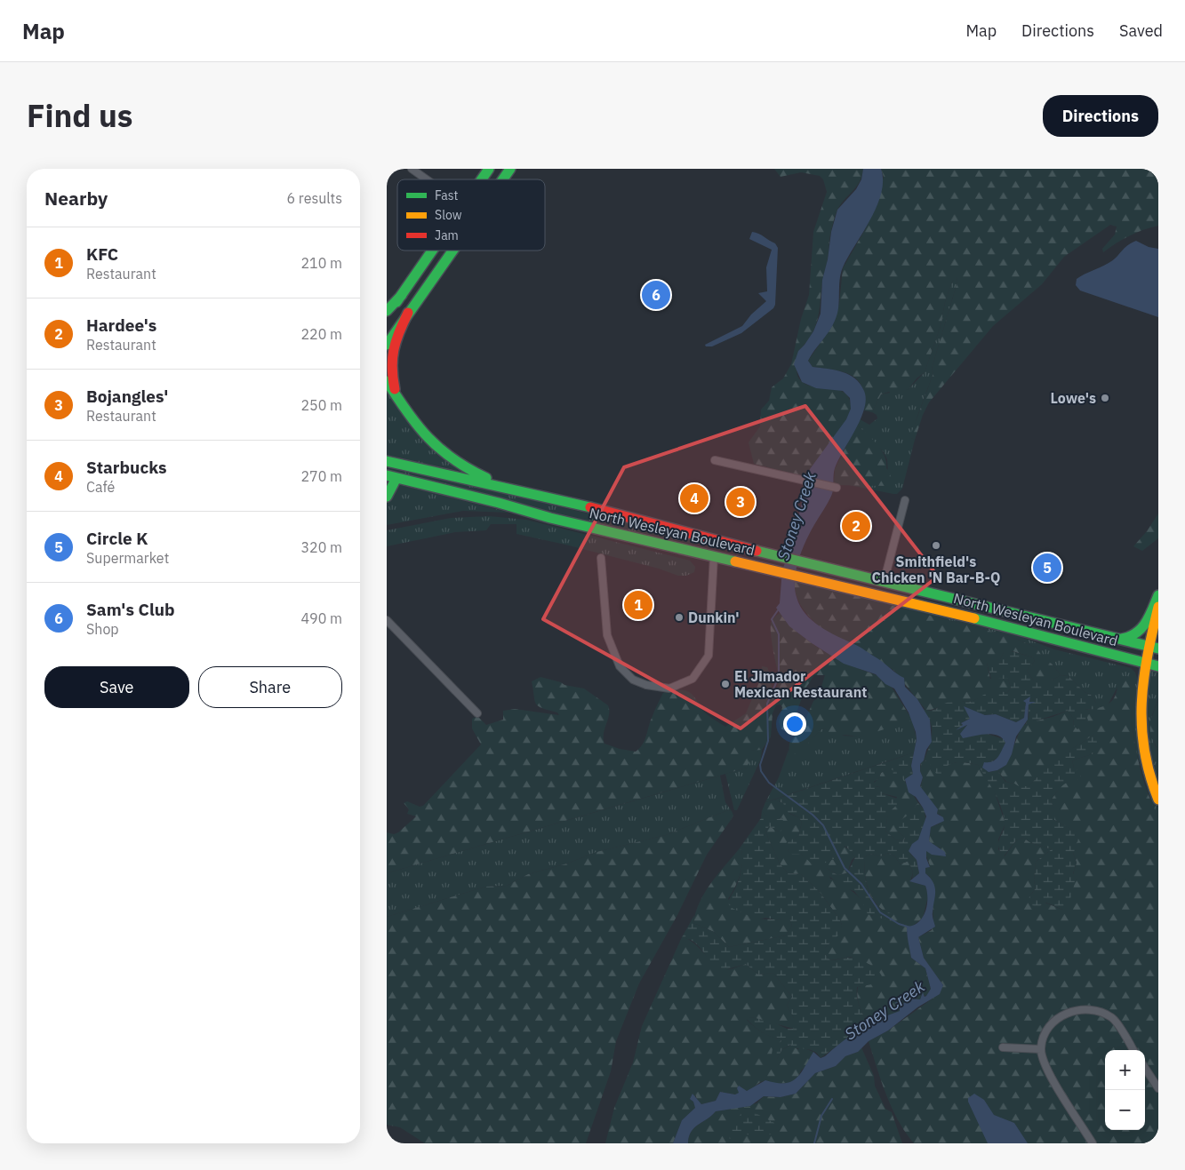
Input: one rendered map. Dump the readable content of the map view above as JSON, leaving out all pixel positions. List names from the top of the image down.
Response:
{
  "streets": {
    "main road": ["North Wesleyan Boulevard"]
  },
  "water": ["Stoney Creek"],
  "places": [
    "Lowe's",
    "Smithfield's Chicken 'N Bar-B-Q",
    "Dunkin'",
    "El Jimador Mexican Restaurant"
  ],
  "legend": ["Fast", "Slow", "Jam"],
  "page": {
    "header": "Map",
    "nav": ["Map", "Directions", "Saved"],
    "title": "Find us",
    "buttons": [
      "Directions",
      ["Save", "Share"]
    ],
    "heading": ["Nearby", "6 results"],
    "list": [
      {
        "mark": "1",
        "name": "KFC",
        "note": "Restaurant",
        "value": "210 m"
      },
      {
        "mark": "2",
        "name": "Hardee's",
        "note": "Restaurant",
        "value": "220 m"
      },
      {
        "mark": "3",
        "name": "Bojangles'",
        "note": "Restaurant",
        "value": "250 m"
      },
      {
        "mark": "4",
        "name": "Starbucks",
        "note": "Café",
        "value": "270 m"
      },
      {
        "mark": "5",
        "name": "Circle K",
        "note": "Supermarket",
        "value": "320 m"
      },
      {
        "mark": "6",
        "name": "Sam's Club",
        "note": "Shop",
        "value": "490 m"
      }
    ],
    "pins": [
      "6",
      "4",
      "3",
      "2",
      "5",
      "1"
    ],
    "map_buttons": ["+", "−"]
  }
}
